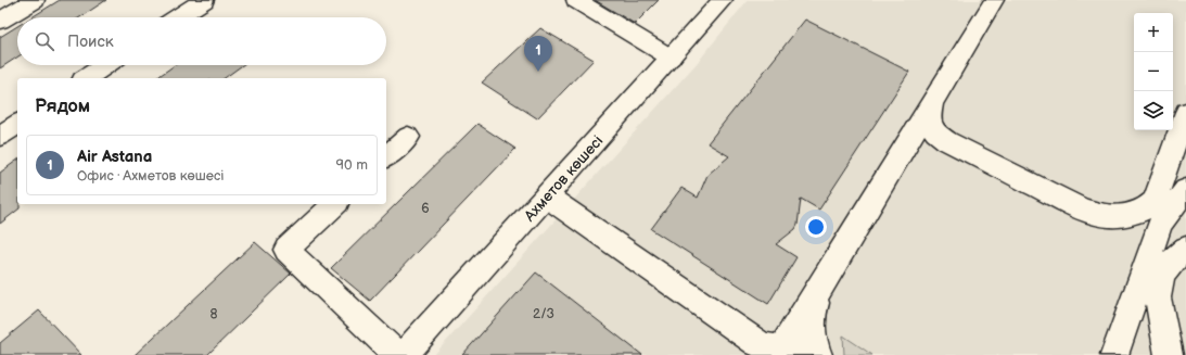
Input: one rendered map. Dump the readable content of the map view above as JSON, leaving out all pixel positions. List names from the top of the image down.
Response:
{
  "streets": {
    "street": ["Ахметов көшесі"]
  },
  "house_numbers": ["6", "8", "2/3"],
  "page": {
    "map_buttons": ["+", "−"],
    "search": "Поиск",
    "pins": "1",
    "heading": "Рядом",
    "list": [
      {
        "mark": "1",
        "name": "Air Astana",
        "note": "Офис · Ахметов көшесі",
        "value": "90 m"
      }
    ]
  }
}
